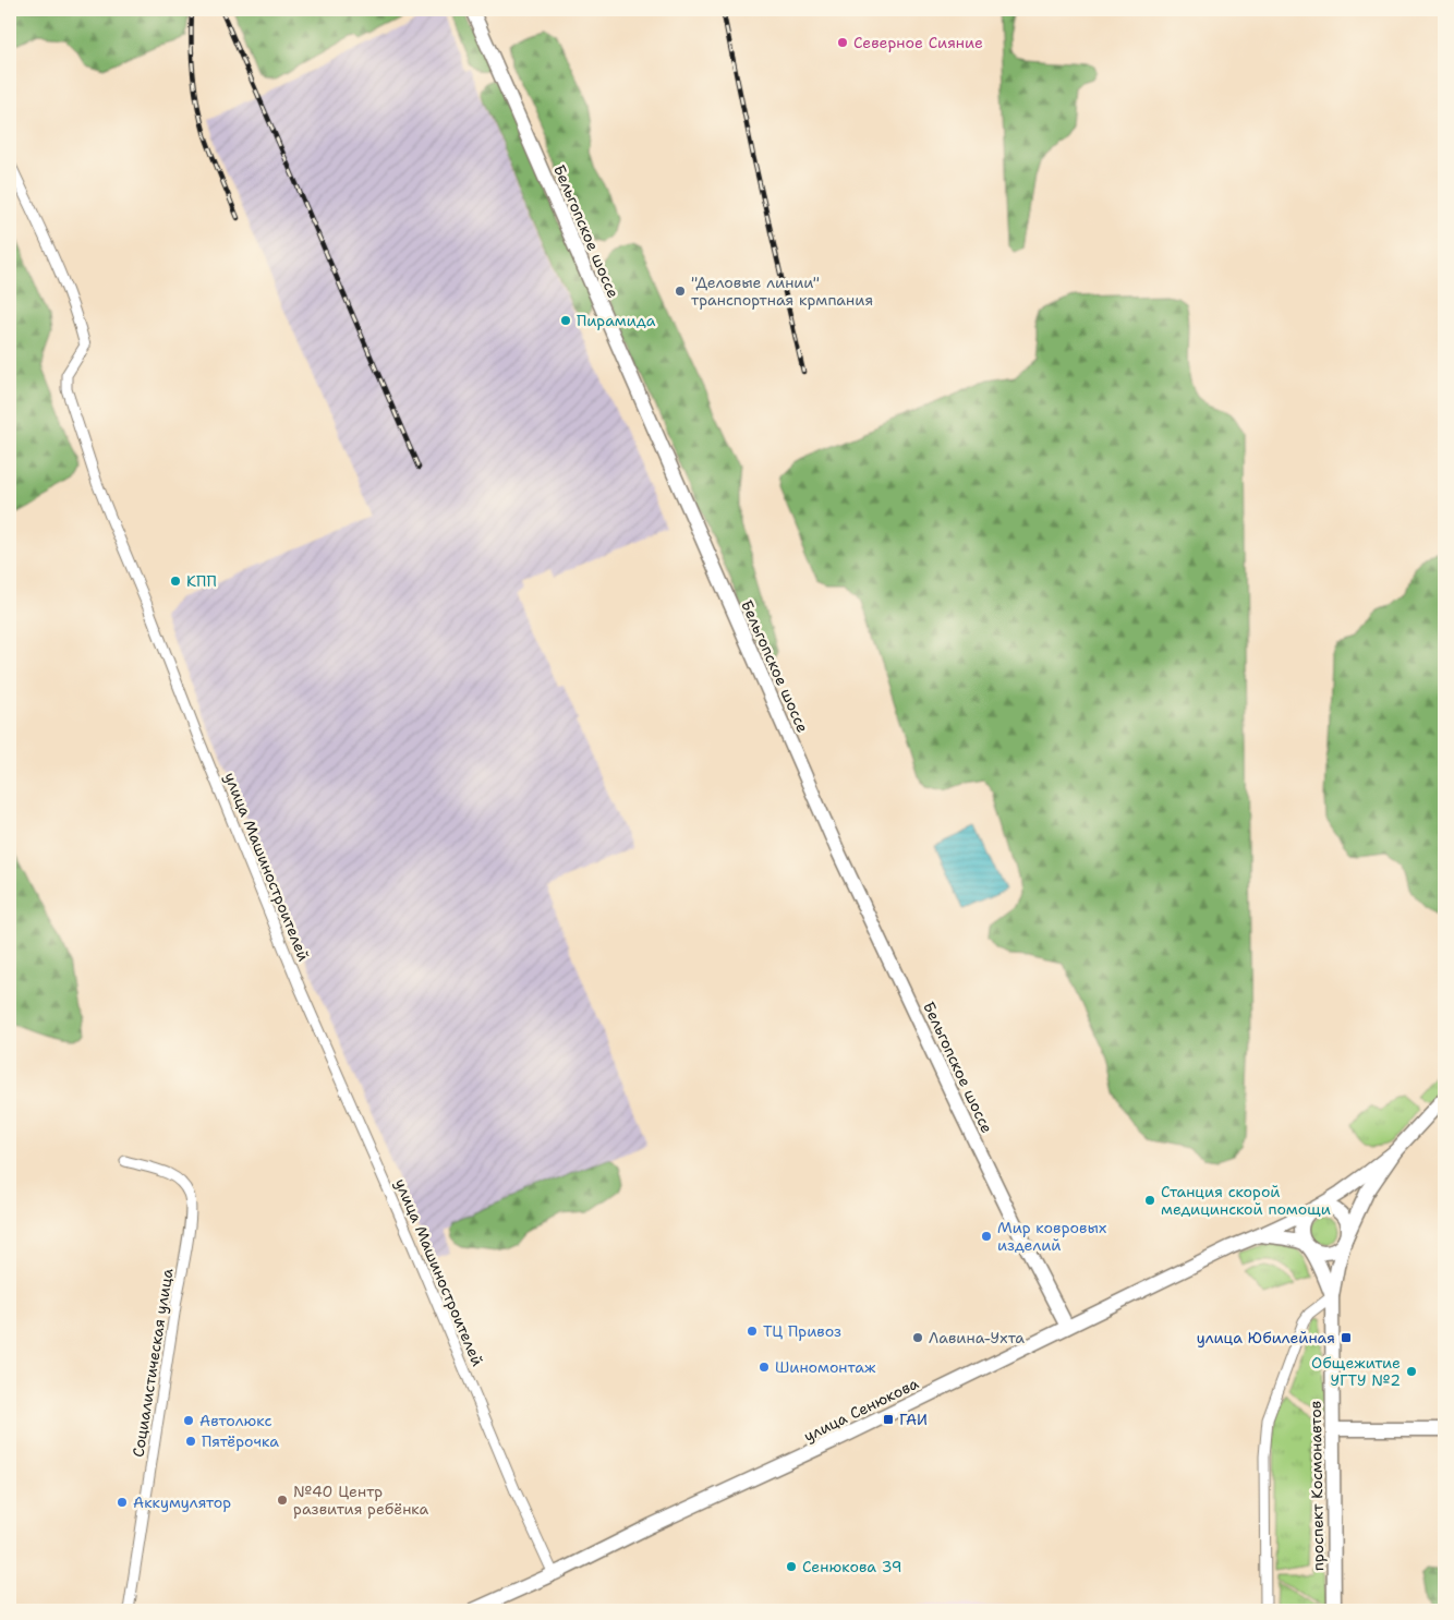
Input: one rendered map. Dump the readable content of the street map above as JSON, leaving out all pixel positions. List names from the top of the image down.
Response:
{
  "streets": {
    "main road": ["Бельгопское шоссе", "улица Сенюкова", "проспект Космонавтов"],
    "street": ["улица Машиностроителей", "Социалистическая улица"]
  },
  "crossings": [
    ["Бельгопское шоссе", "улица Сенюкова"],
    ["улица Машиностроителей", "улица Сенюкова"],
    ["улица Сенюкова", "проспект Космонавтов"]
  ],
  "places": {
    "other": [
      "Северное Сияние",
      "\"Деловые линии\" транспортная крмпания",
      "Пирамида",
      "КПП",
      "Станция скорой медицинской помощи",
      "Мир ковровых изделий",
      "ТЦ Привоз",
      "Лавина-Ухта",
      "Шиномонтаж",
      "Общежитие УГТУ №2",
      "Автолюкс",
      "Пятёрочка",
      "№40 Центр развития ребёнка",
      "Аккумулятор",
      "Сенюкова 39"
    ],
    "transit": ["улица Юбилейная", "ГАИ"]
  }
}
